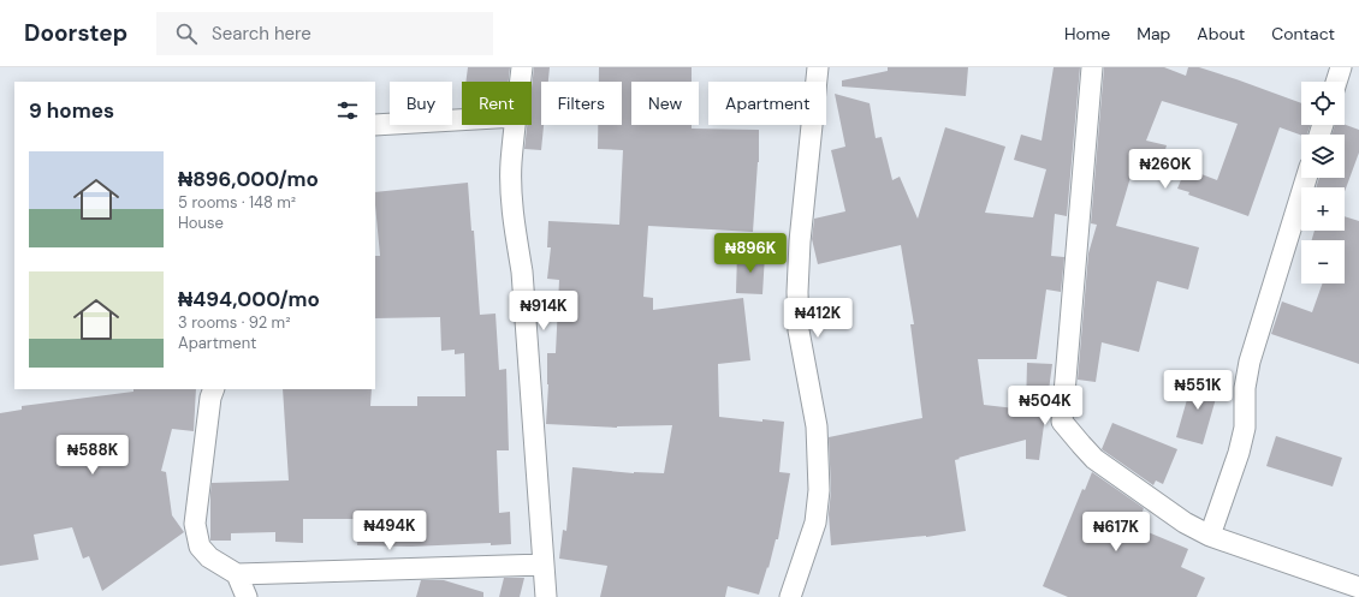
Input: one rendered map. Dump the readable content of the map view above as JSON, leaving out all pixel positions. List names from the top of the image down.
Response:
{
  "page": {
    "header": "Doorstep",
    "search": "Search here",
    "nav": [
      "Home",
      "Map",
      "About",
      "Contact"
    ],
    "map_buttons": ["+", "−"],
    "chip": [
      "Buy",
      "Rent",
      "Filters",
      "New",
      "Apartment"
    ],
    "heading": "9 homes",
    "list": [
      {
        "name": "₦896,000/mo",
        "note": "5 rooms · 148 m² · House"
      },
      {
        "name": "₦494,000/mo",
        "note": "3 rooms · 92 m² · Apartment"
      }
    ],
    "price": [
      "₦260K",
      "₦896K",
      "₦914K",
      "₦412K",
      "₦551K",
      "₦504K",
      "₦588K",
      "₦494K",
      "₦617K"
    ]
  }
}
